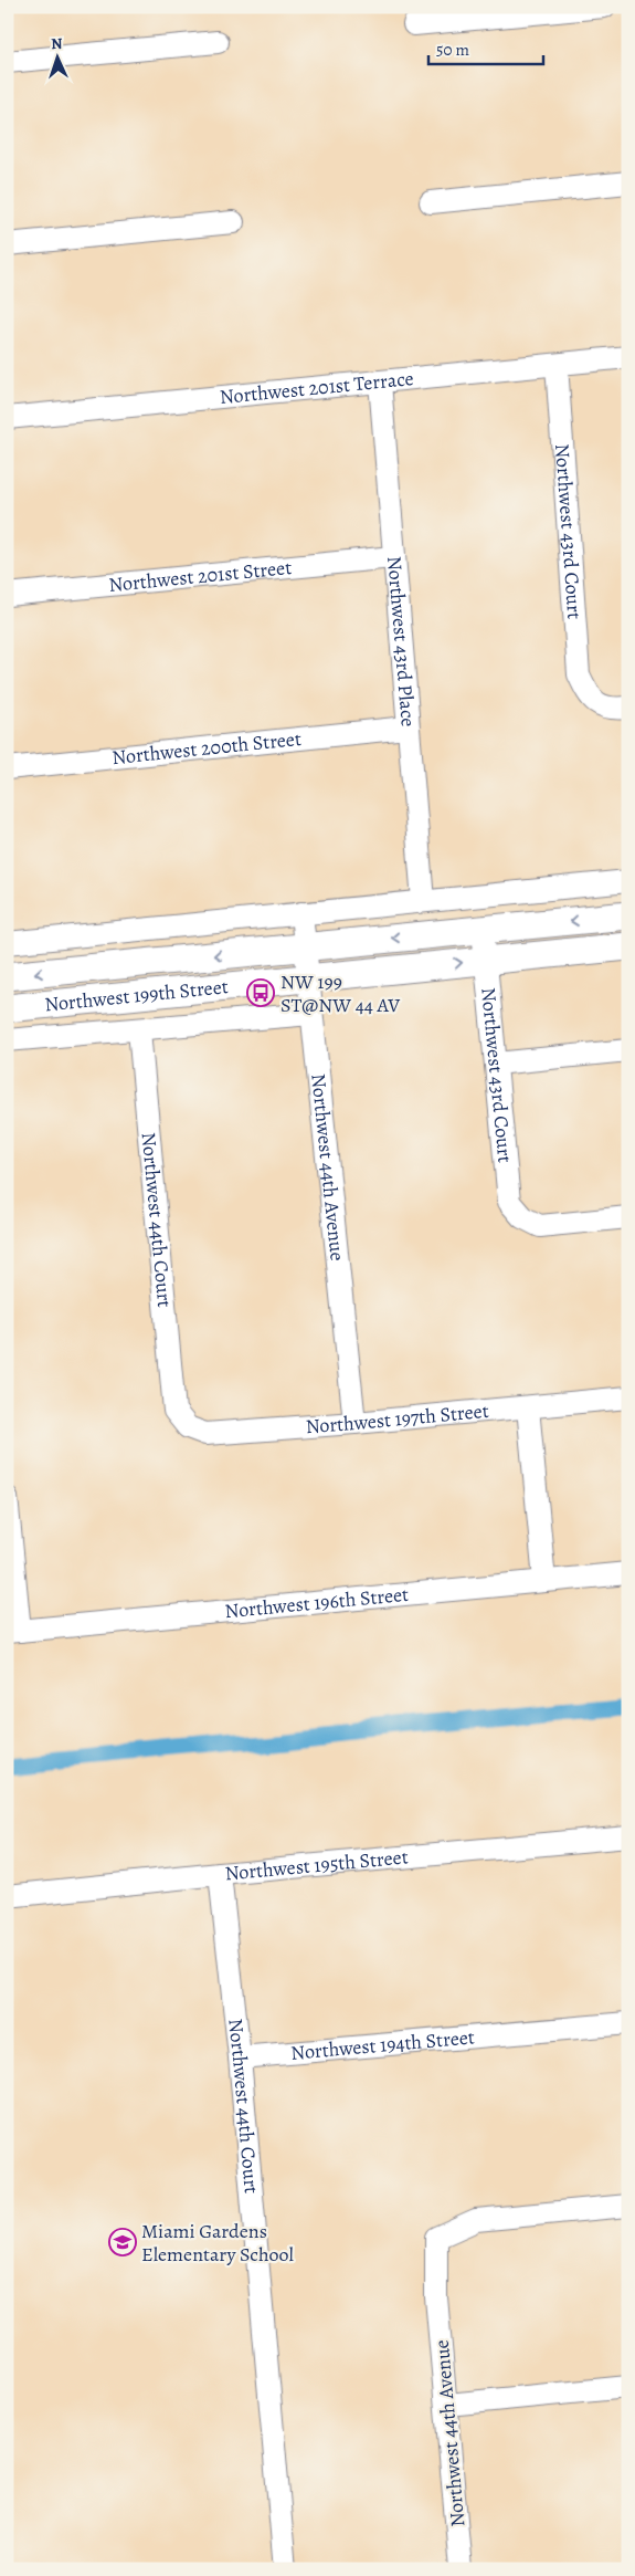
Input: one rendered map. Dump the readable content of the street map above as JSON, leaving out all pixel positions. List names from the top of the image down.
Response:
{
  "streets": {
    "main road": ["Northwest 199th Street"],
    "street": [
      "Northwest 201st Terrace",
      "Northwest 43rd Court",
      "Northwest 201st Street",
      "Northwest 43rd Place",
      "Northwest 200th Street",
      "Northwest 44th Avenue",
      "Northwest 44th Court",
      "Northwest 197th Street",
      "Northwest 196th Street",
      "Northwest 195th Street",
      "Northwest 194th Street"
    ]
  },
  "crossings": [
    ["Northwest 201st Terrace", "Northwest 43rd Court"],
    ["Northwest 201st Terrace", "Northwest 43rd Place"],
    ["Northwest 43rd Court", "Northwest 199th Street"],
    ["Northwest 201st Street", "Northwest 43rd Place"],
    ["Northwest 43rd Place", "Northwest 200th Street"],
    ["Northwest 199th Street", "Northwest 44th Avenue"],
    ["Northwest 44th Avenue", "Northwest 197th Street"],
    ["Northwest 44th Court", "Northwest 197th Street"],
    ["Northwest 44th Court", "Northwest 195th Street"],
    ["Northwest 44th Court", "Northwest 194th Street"]
  ],
  "places": {
    "bus stop": ["NW 199 ST@NW 44 AV"],
    "school or university": ["Miami Gardens Elementary School"]
  },
  "scale_bar": "50 m",
  "north": "top"
}
